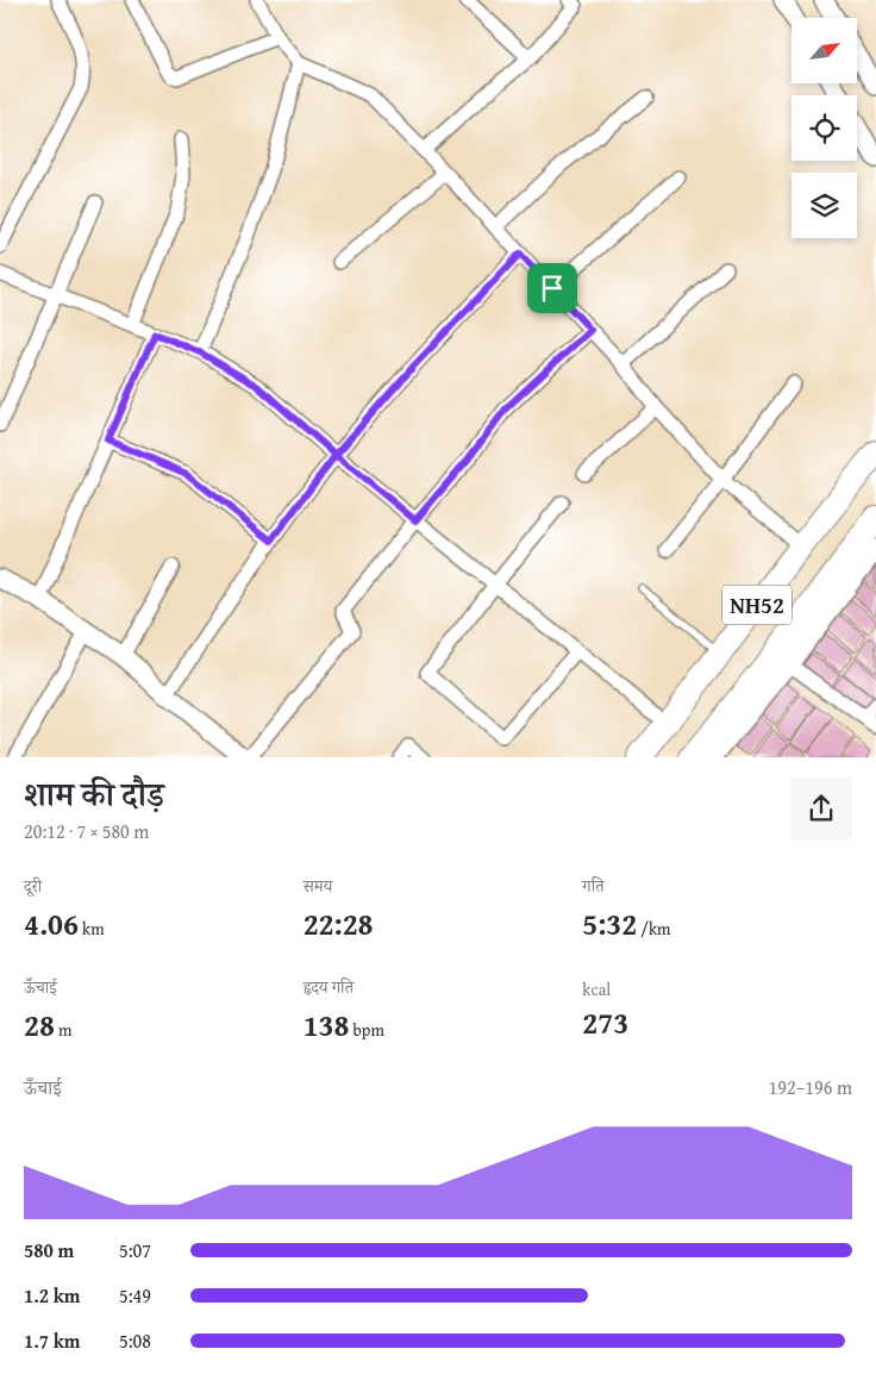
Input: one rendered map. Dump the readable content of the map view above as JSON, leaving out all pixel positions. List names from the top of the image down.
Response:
{
  "streets": {
    "highway": ["NH52"]
  },
  "north": "top right",
  "page": {
    "heading": ["शाम की दौड़", "20:12 · 7 × 580 m"],
    "stats": [
      ["दूरी", "4.06 km"],
      ["समय", "22:28"],
      ["गति", "5:32 /km"],
      ["ऊँचाई", "28 m"],
      ["हृदय गति", "138 bpm"],
      ["kcal", "273"]
    ],
    "chart": ["ऊँचाई", "192–196 m"],
    "list": [
      {
        "name": "580 m",
        "note": "5:07"
      },
      {
        "name": "1.2 km",
        "note": "5:49"
      },
      {
        "name": "1.7 km",
        "note": "5:08"
      }
    ]
  }
}
